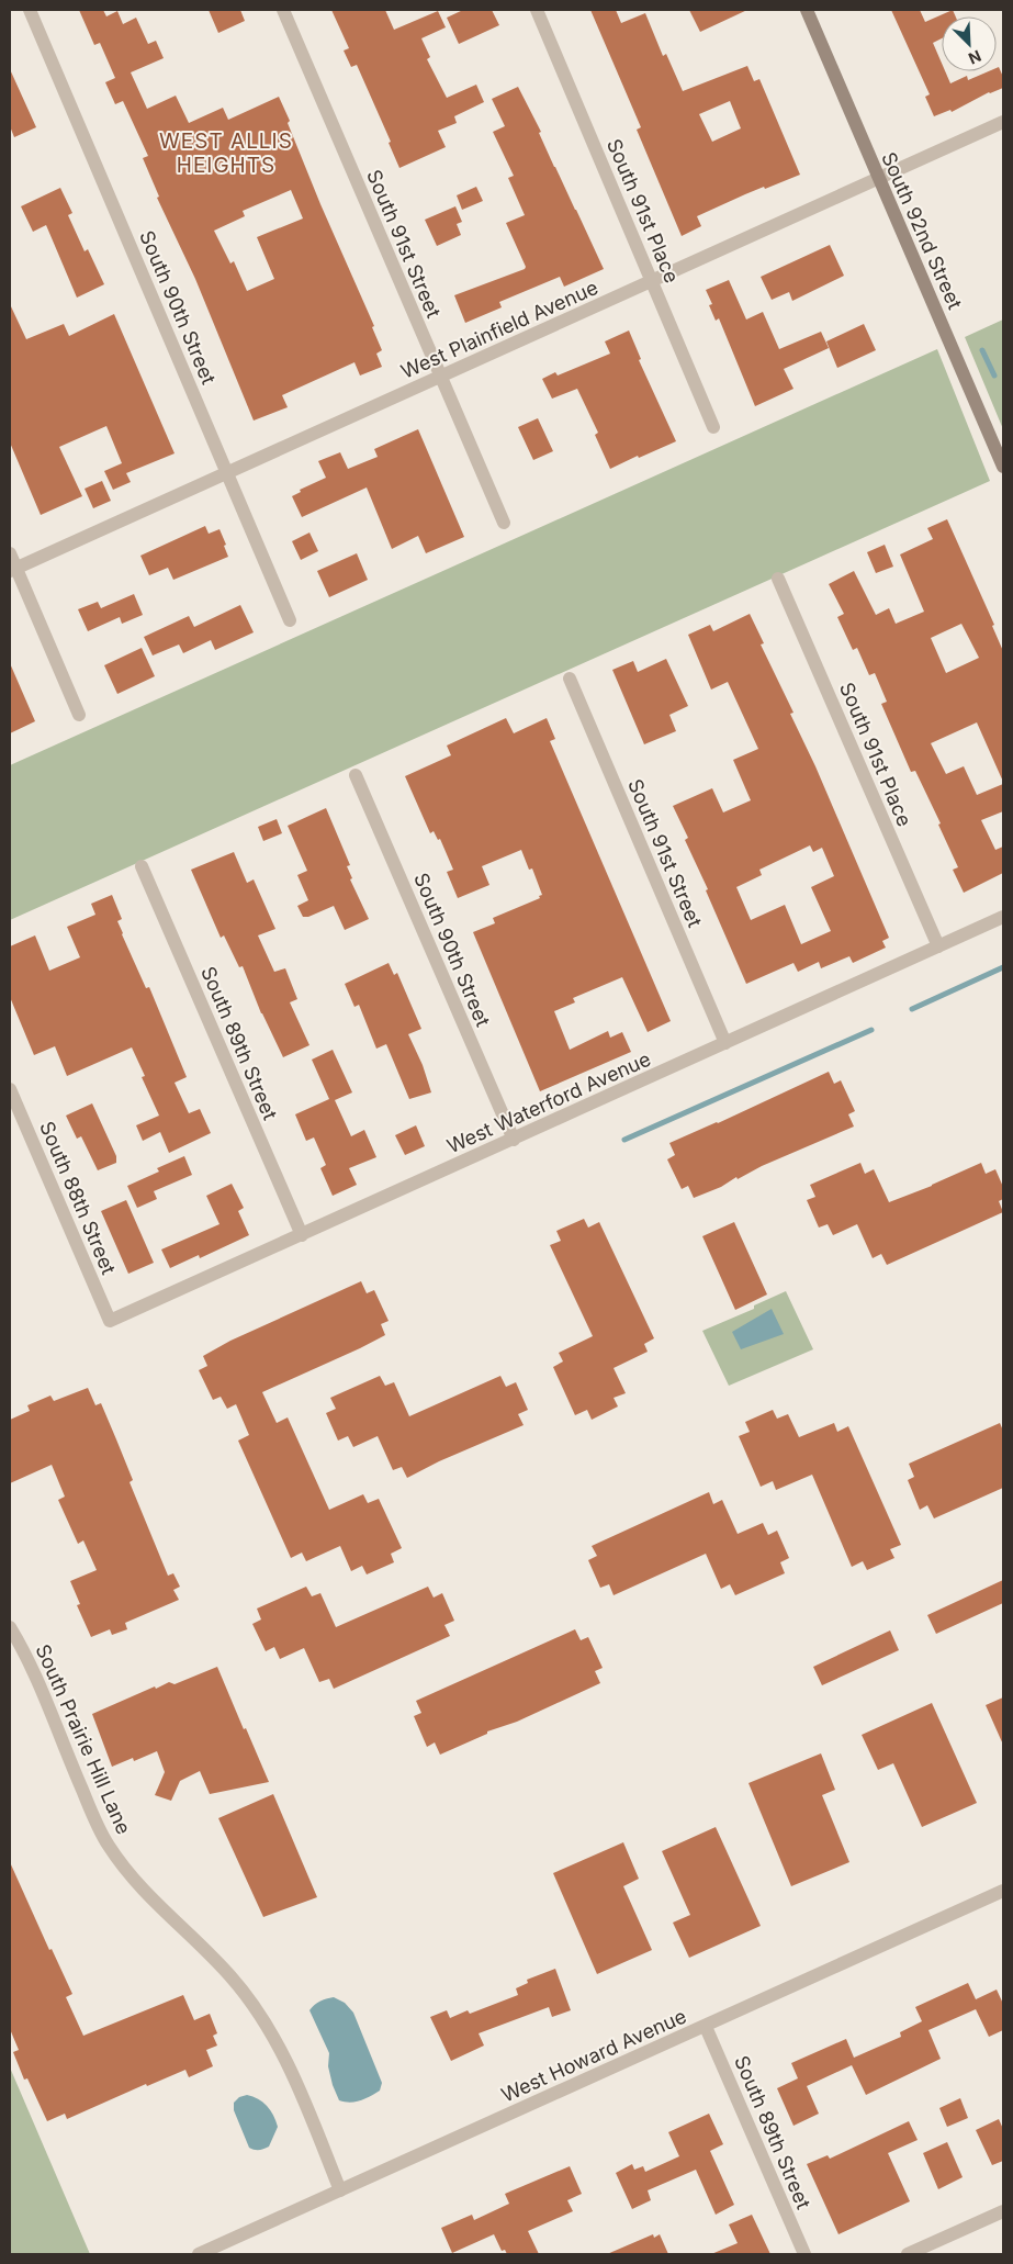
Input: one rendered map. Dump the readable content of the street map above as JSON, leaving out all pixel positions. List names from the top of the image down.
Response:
{
  "streets": {
    "main road": ["South 92nd Street"],
    "street": [
      "South 91st Place",
      "South 91st Street",
      "South 90th Street",
      "West Plainfield Avenue",
      "South 89th Street",
      "West Waterford Avenue",
      "South 88th Street",
      "South Prairie Hill Lane",
      "West Howard Avenue"
    ]
  },
  "crossings": [
    ["South 91st Place", "West Plainfield Avenue"],
    ["South 91st Place", "West Waterford Avenue"],
    ["South 92nd Street", "West Plainfield Avenue"],
    ["South 91st Street", "West Plainfield Avenue"],
    ["South 91st Street", "West Waterford Avenue"],
    ["South 90th Street", "West Plainfield Avenue"],
    ["South 90th Street", "West Waterford Avenue"],
    ["South 89th Street", "West Waterford Avenue"],
    ["South 89th Street", "West Howard Avenue"],
    ["West Waterford Avenue", "South 88th Street"],
    ["South Prairie Hill Lane", "West Howard Avenue"]
  ],
  "districts": ["WEST ALLIS HEIGHTS"],
  "north": "bottom right"
}
